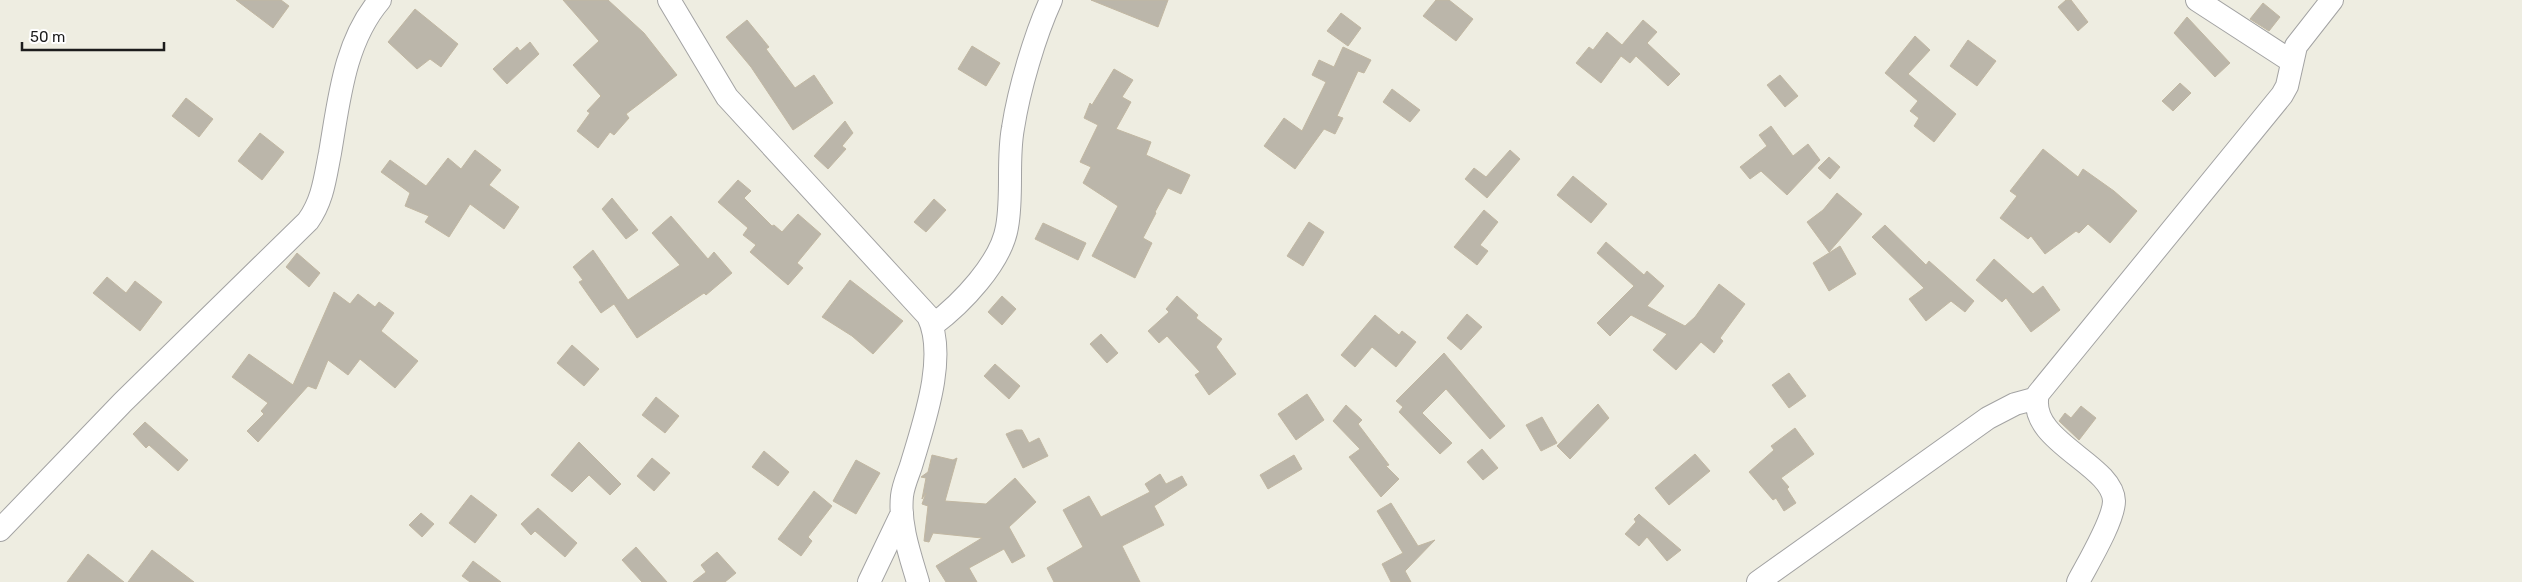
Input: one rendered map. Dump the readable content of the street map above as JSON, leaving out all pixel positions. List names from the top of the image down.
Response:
{
  "scale_bar": "50 m"
}
